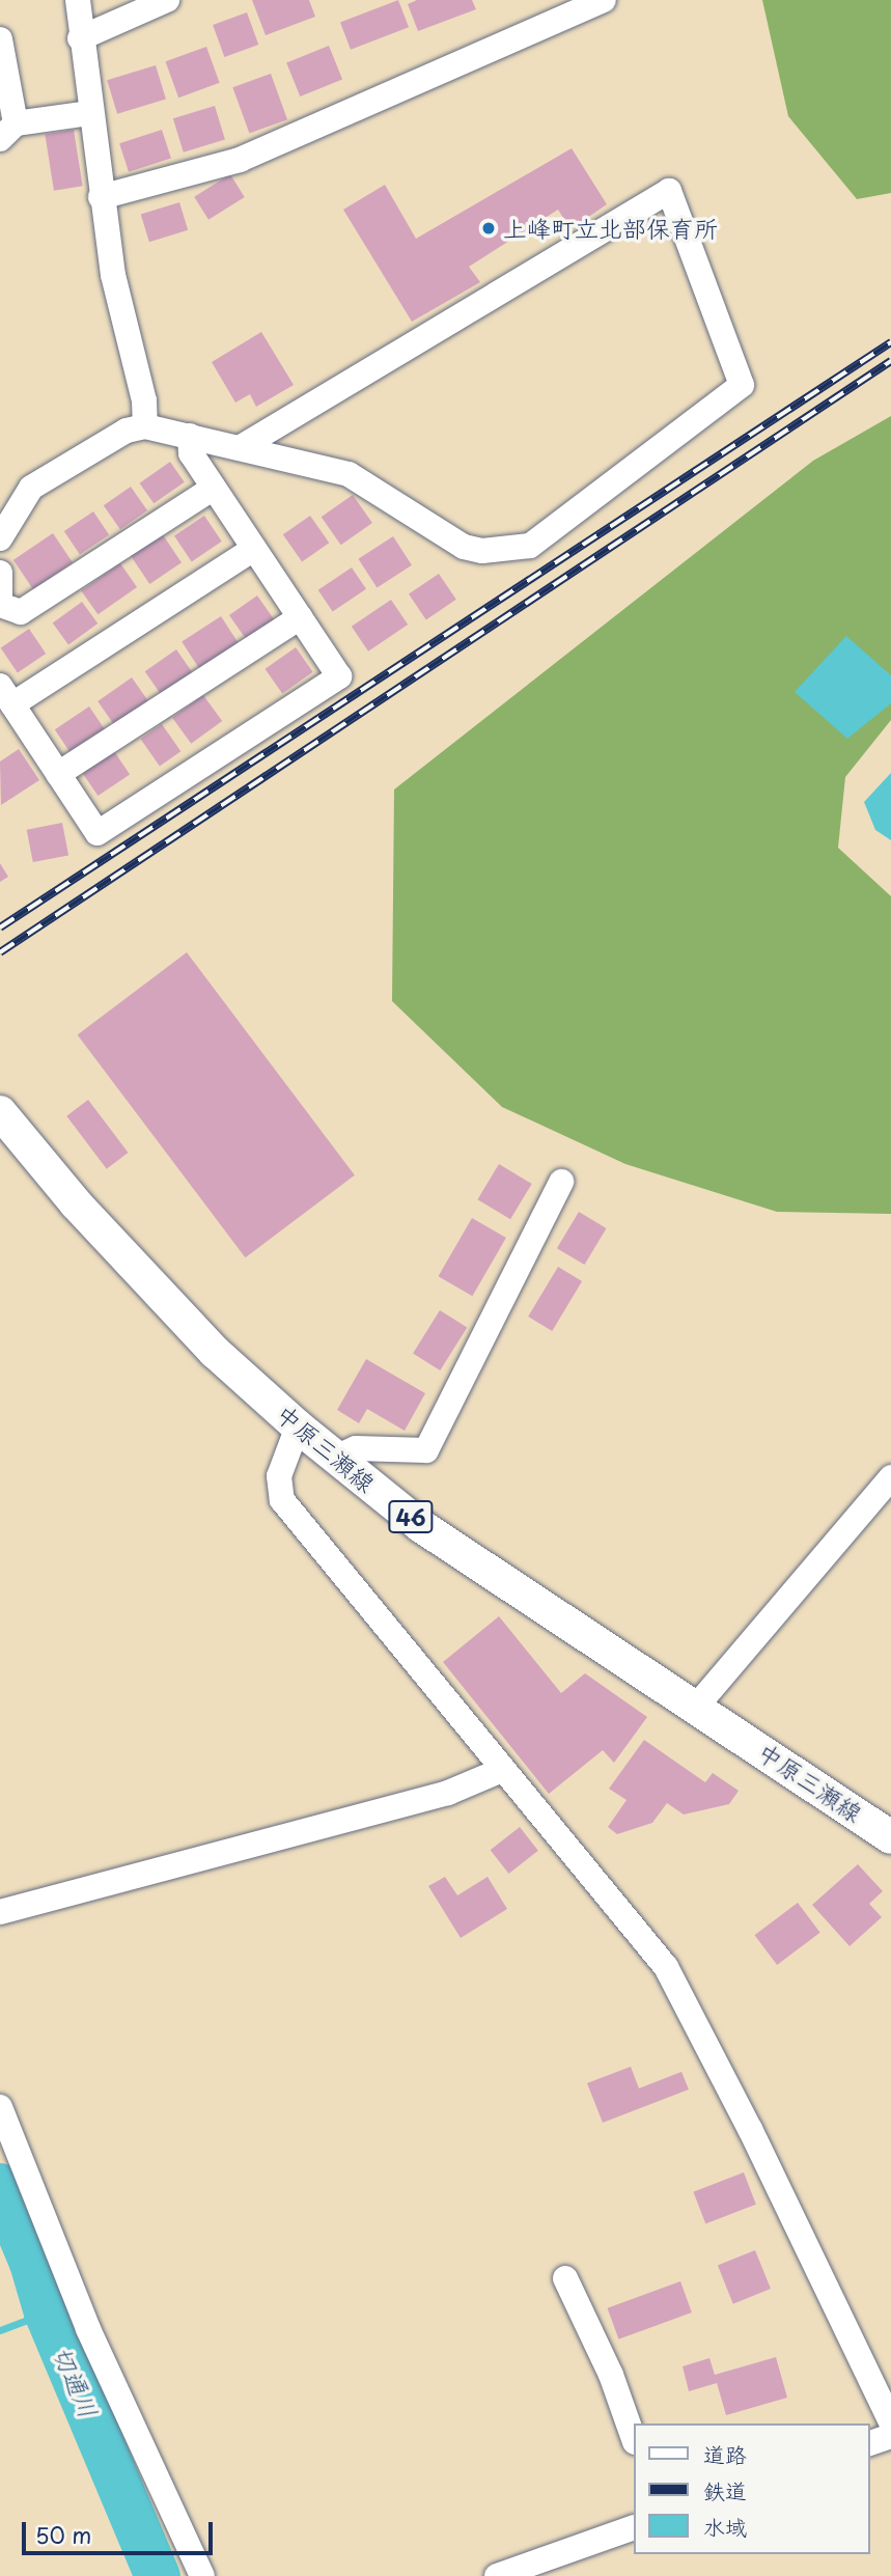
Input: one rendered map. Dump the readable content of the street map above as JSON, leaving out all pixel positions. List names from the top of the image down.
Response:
{
  "streets": {
    "main road": ["中原三瀬線", "46"]
  },
  "water": ["切通川"],
  "places": ["上峰町立北部保育所"],
  "legend": ["道路", "鉄道", "水域"],
  "scale_bar": "50 m"
}
